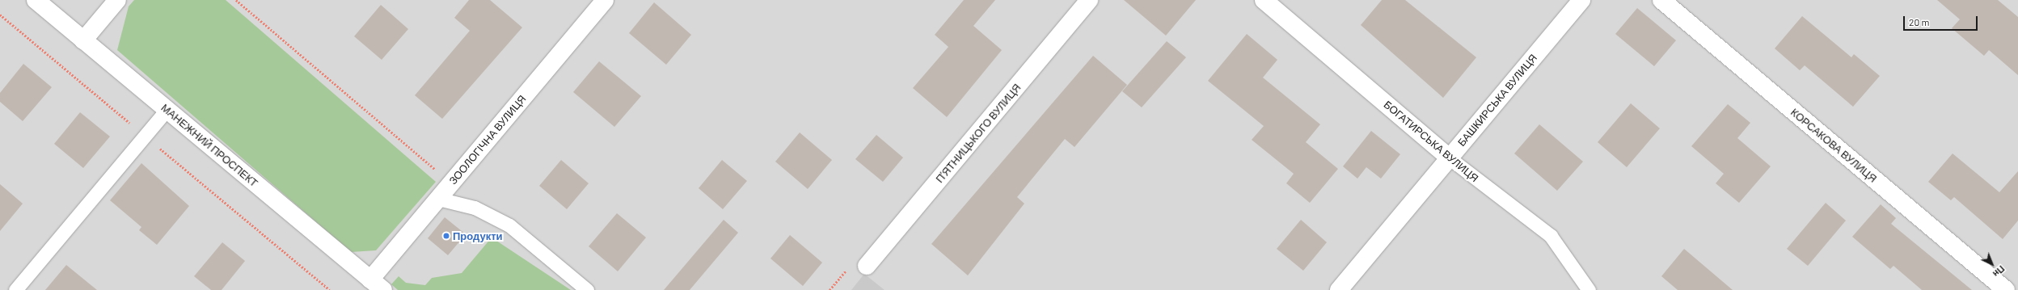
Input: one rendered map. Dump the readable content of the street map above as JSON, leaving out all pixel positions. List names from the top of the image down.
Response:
{
  "streets": {
    "street": [
      "БАШКИРСЬКА ВУЛИЦЯ",
      "П’ЯТНИЦЬКОГО ВУЛИЦЯ",
      "ЗООЛОГІЧНА ВУЛИЦЯ",
      "БОГАТИРСЬКА ВУЛИЦЯ",
      "МАНЕЖНИЙ ПРОСПЕКТ",
      "КОРСАКОВА ВУЛИЦЯ"
    ]
  },
  "crossings": [
    ["БАШКИРСЬКА ВУЛИЦЯ", "БОГАТИРСЬКА ВУЛИЦЯ"],
    ["ЗООЛОГІЧНА ВУЛИЦЯ", "МАНЕЖНИЙ ПРОСПЕКТ"]
  ],
  "places": ["Продукти"],
  "scale_bar": "20 m",
  "north": "bottom right"
}
